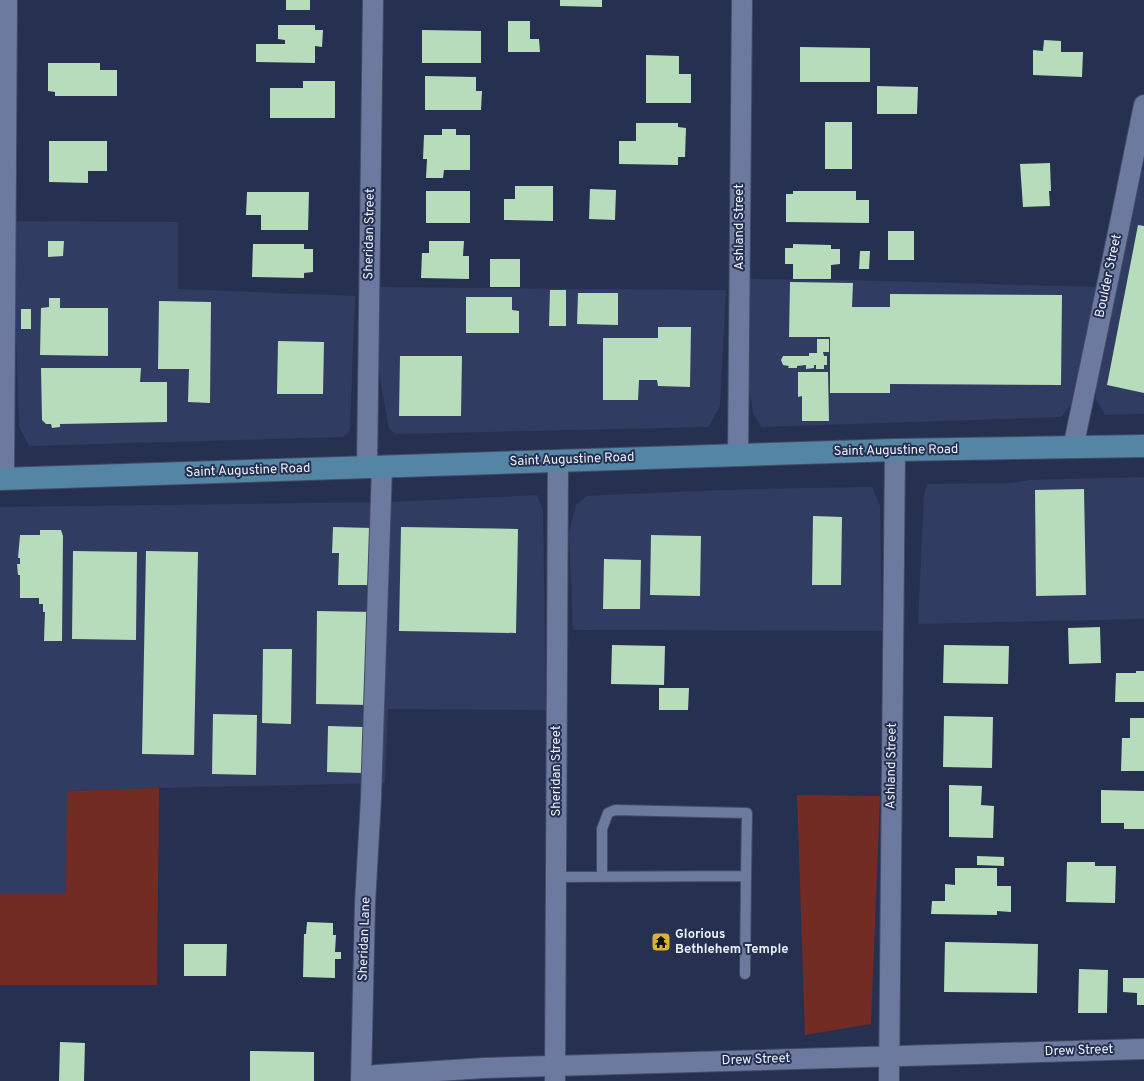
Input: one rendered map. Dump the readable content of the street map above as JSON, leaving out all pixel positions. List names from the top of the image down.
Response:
{
  "streets": {
    "main road": ["Saint Augustine Road"],
    "street": [
      "Ashland Street",
      "Sheridan Street",
      "Boulder Street",
      "Sheridan Lane",
      "Drew Street"
    ]
  },
  "crossings": [
    ["Ashland Street", "Saint Augustine Road"],
    ["Ashland Street", "Drew Street"],
    ["Sheridan Street", "Saint Augustine Road"],
    ["Sheridan Street", "Sheridan Lane"],
    ["Sheridan Street", "Drew Street"],
    ["Boulder Street", "Saint Augustine Road"]
  ],
  "places": {
    "temple": ["Glorious Bethlehem Temple"]
  }
}
